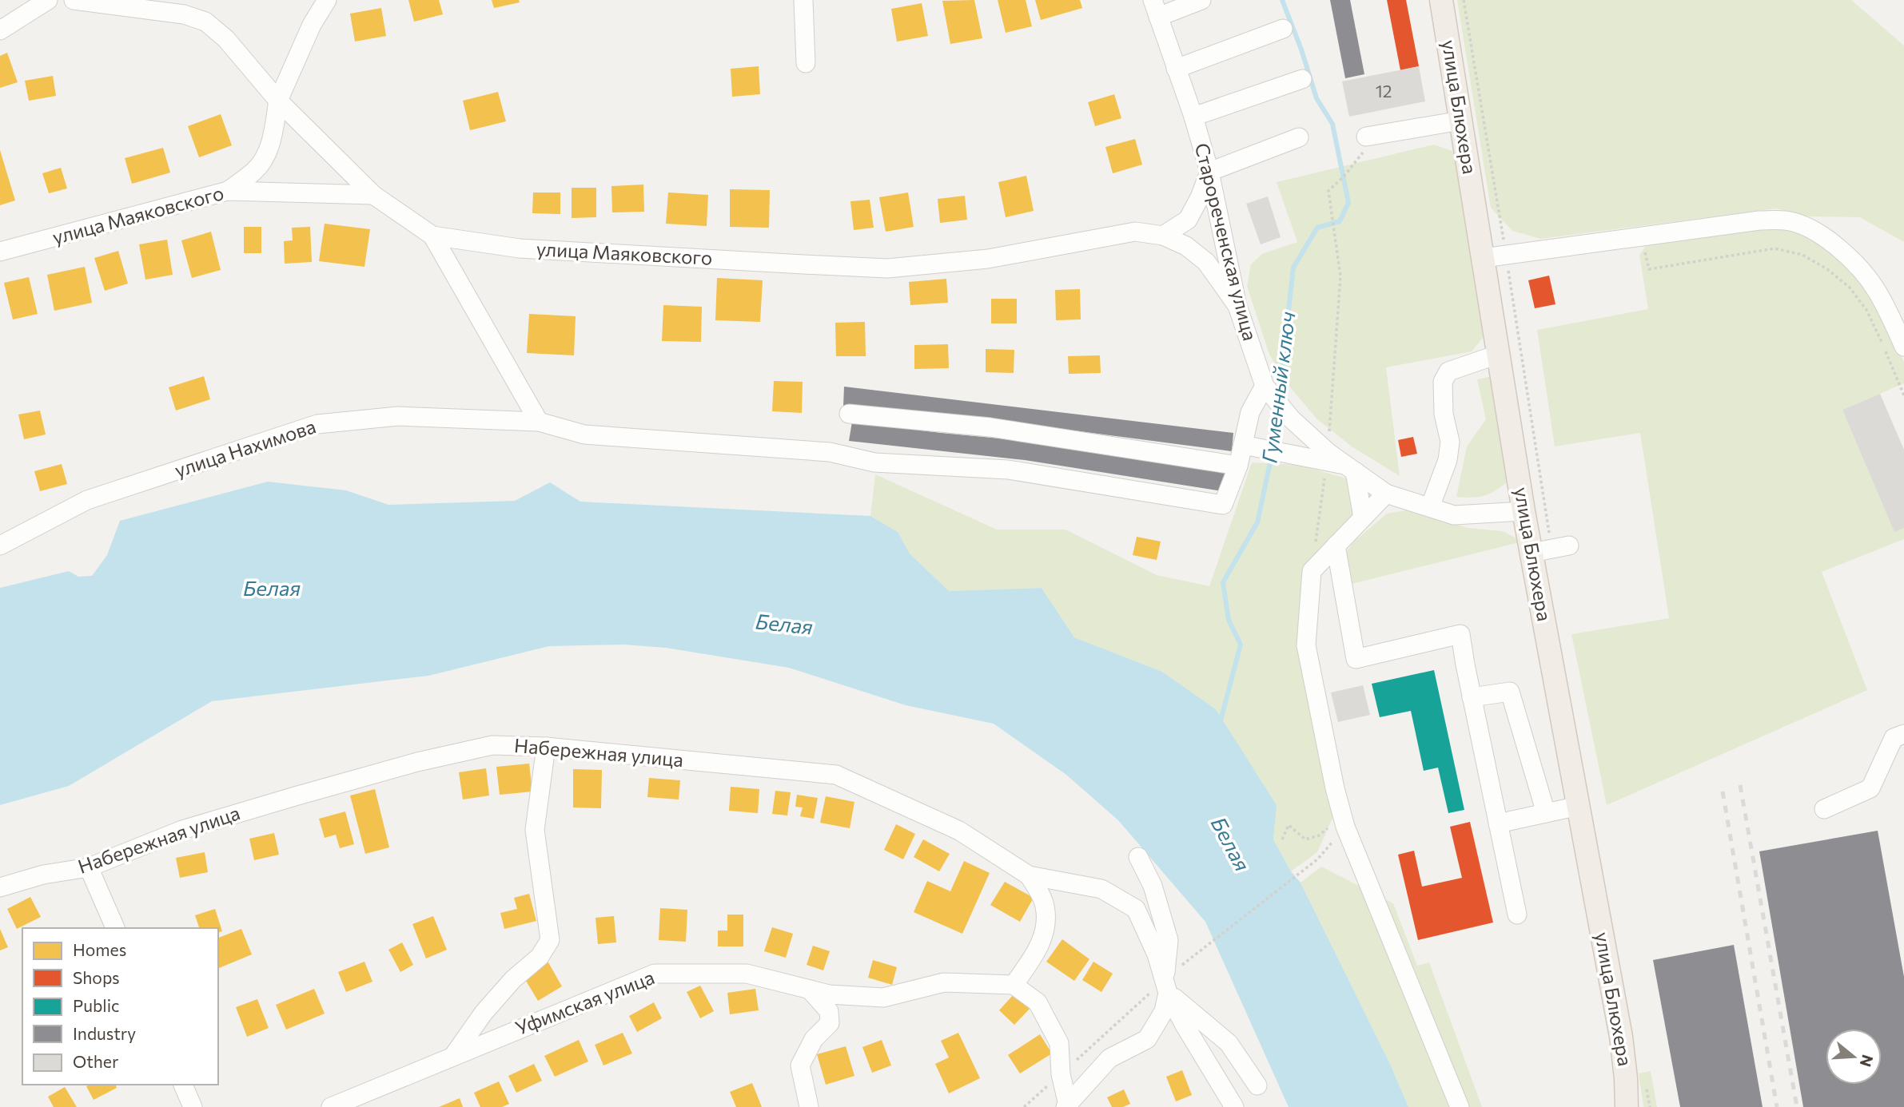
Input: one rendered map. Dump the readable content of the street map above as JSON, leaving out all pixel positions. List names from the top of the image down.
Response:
{
  "streets": {
    "main road": ["улица Блюхера"],
    "street": [
      "улица Маяковского",
      "Старореченская улица",
      "улица Нахимова",
      "Набережная улица",
      "Уфимская улица"
    ]
  },
  "crossings": [
    ["улица Блюхера", "Старореченская улица"],
    ["улица Маяковского", "Старореченская улица"]
  ],
  "water": ["Гуменный ключ", "Белая"],
  "house_numbers": ["12"],
  "legend": [
    "Homes",
    "Shops",
    "Public",
    "Industry",
    "Other"
  ],
  "north": "right"
}
